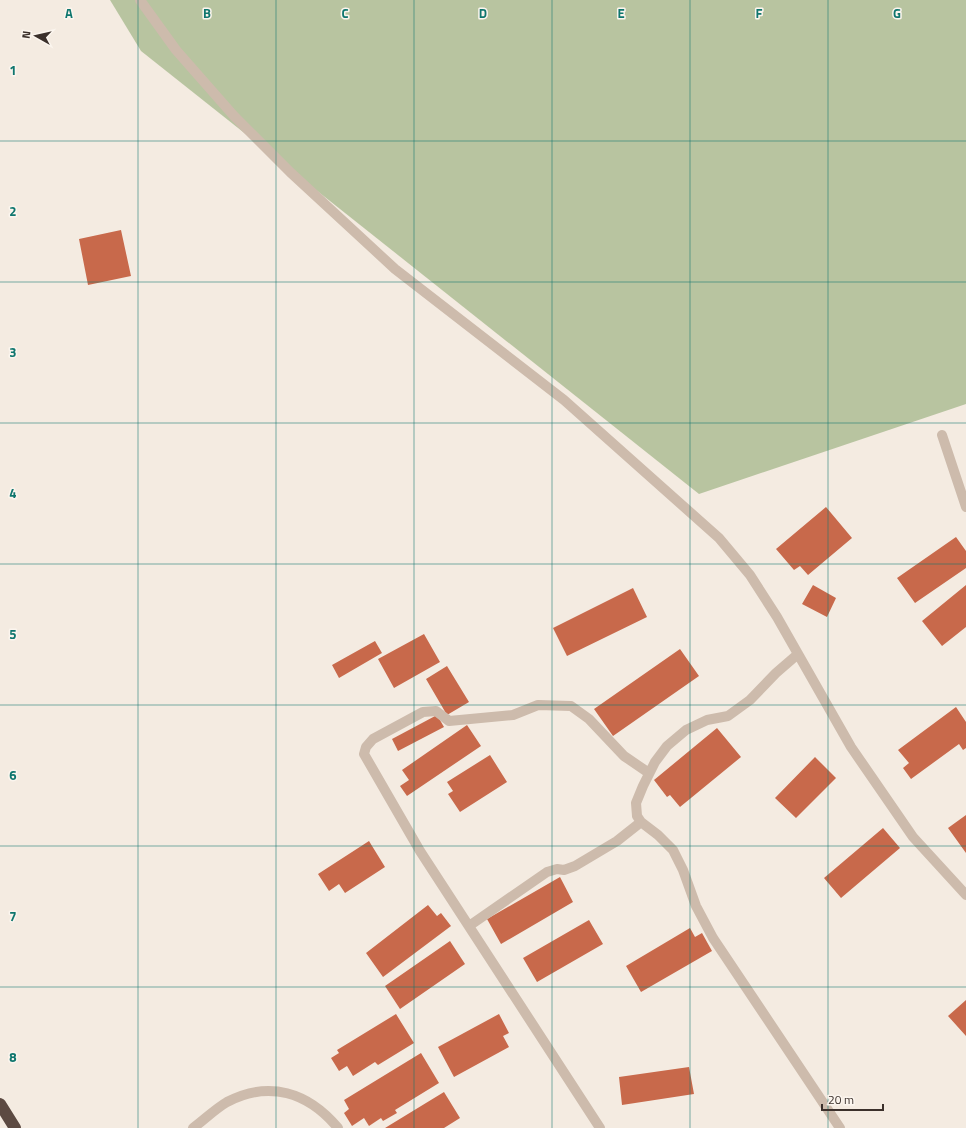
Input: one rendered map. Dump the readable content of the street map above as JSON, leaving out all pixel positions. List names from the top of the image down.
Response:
{
  "scale_bar": "20 m",
  "north": "left",
  "grid": {
    "columns": [
      "A",
      "B",
      "C",
      "D",
      "E",
      "F",
      "G"
    ],
    "rows": [
      "1",
      "2",
      "3",
      "4",
      "5",
      "6",
      "7",
      "8"
    ]
  }
}
